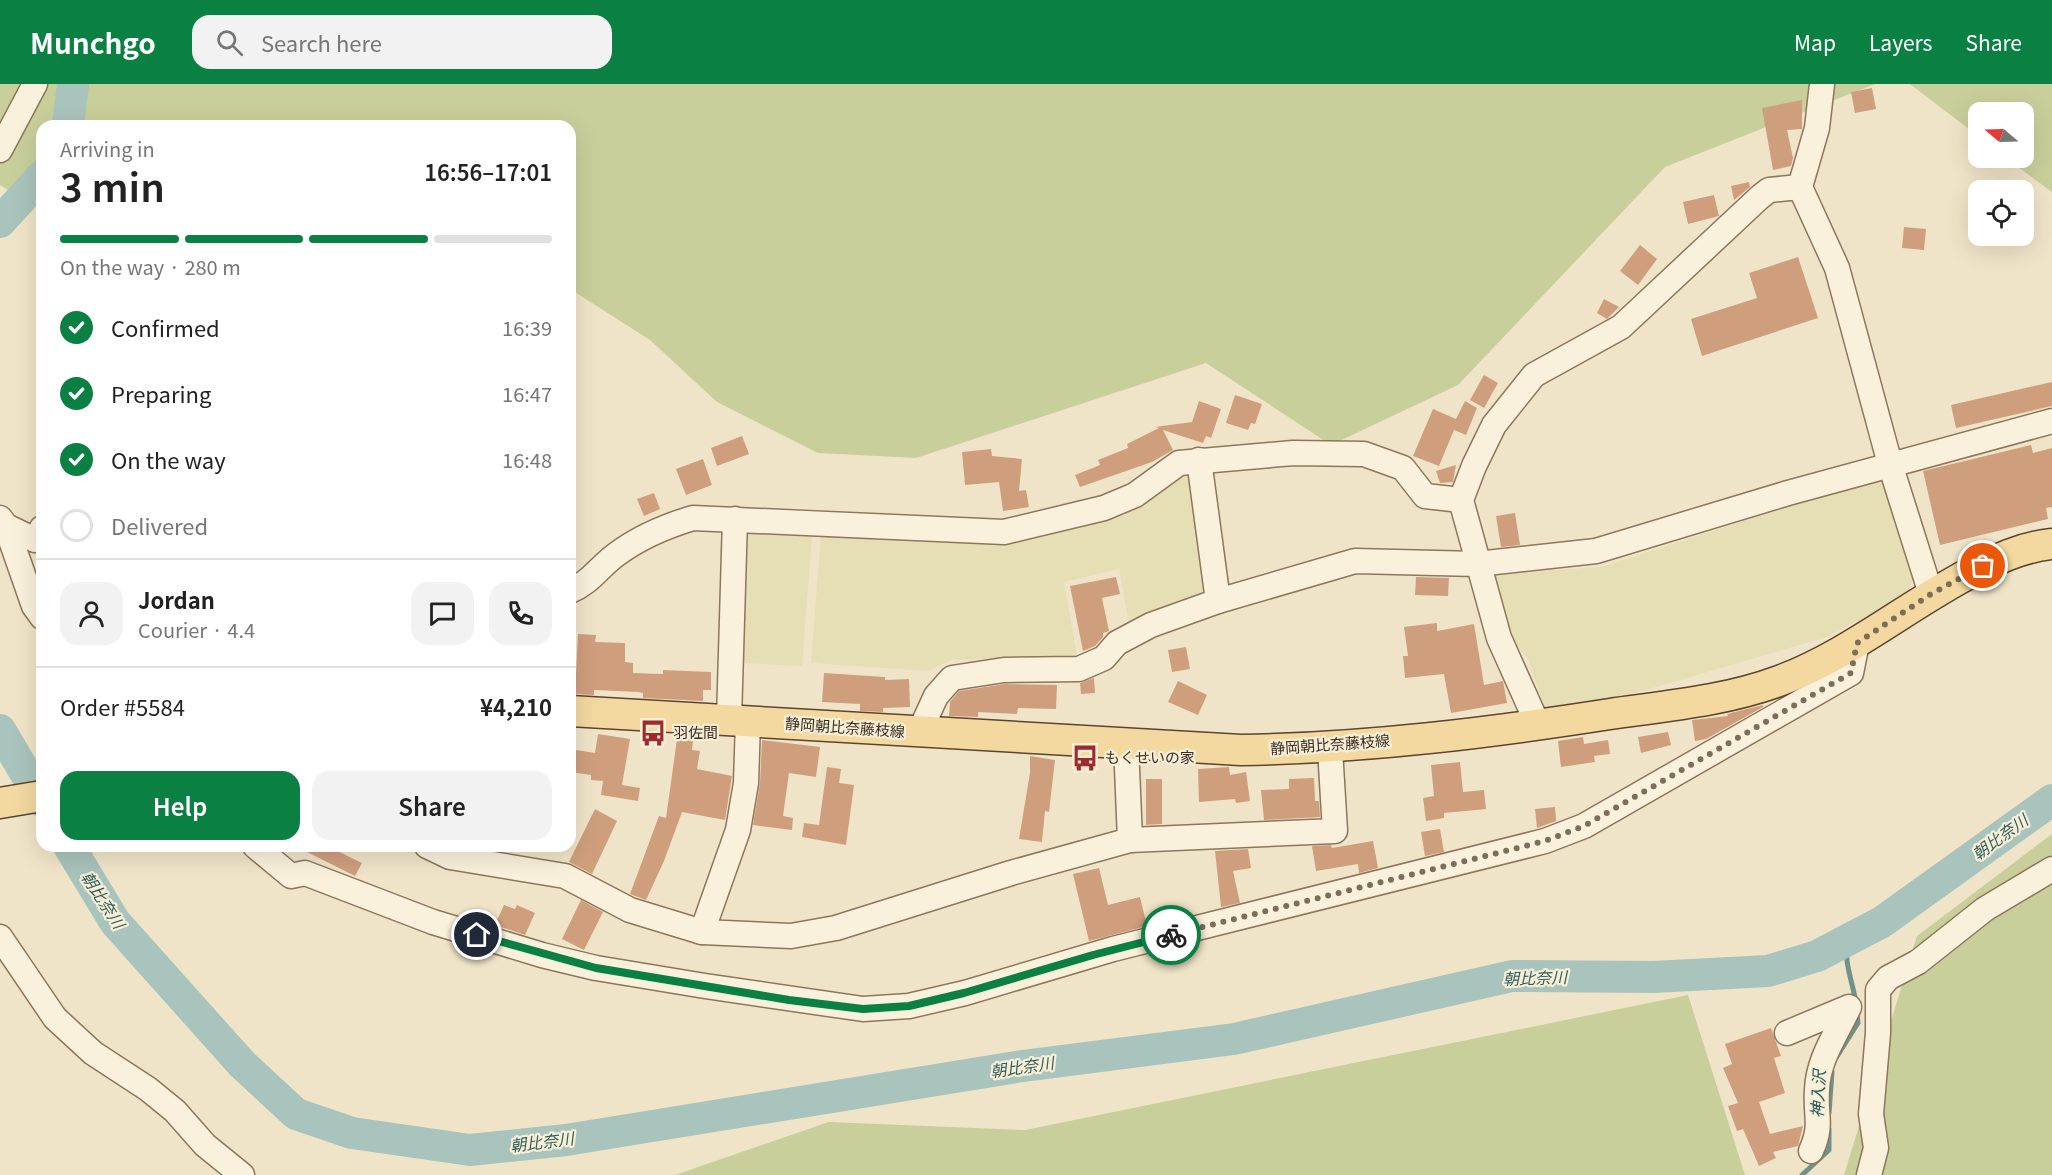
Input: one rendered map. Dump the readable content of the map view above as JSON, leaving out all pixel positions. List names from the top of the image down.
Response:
{
  "streets": {
    "main road": ["静岡朝比奈藤枝線"]
  },
  "water": ["朝比奈川", "神入沢"],
  "places": {
    "bus stop": ["羽佐間", "もくせいの家"]
  },
  "north": "left",
  "page": {
    "header": "Munchgo",
    "search": "Search here",
    "nav": ["Map", "Layers", "Share"],
    "heading": ["3 min", "Arriving in", "16:56–17:01"],
    "panel": [
      "Jordan",
      "Courier · 4.4",
      "Order #5584",
      "¥4,210"
    ],
    "bar": "On the way · 280 m",
    "list": [
      ["Confirmed", "16:39"],
      ["Preparing", "16:47"],
      ["On the way", "16:48"],
      "Delivered"
    ],
    "buttons": ["Help", "Share"]
  }
}
